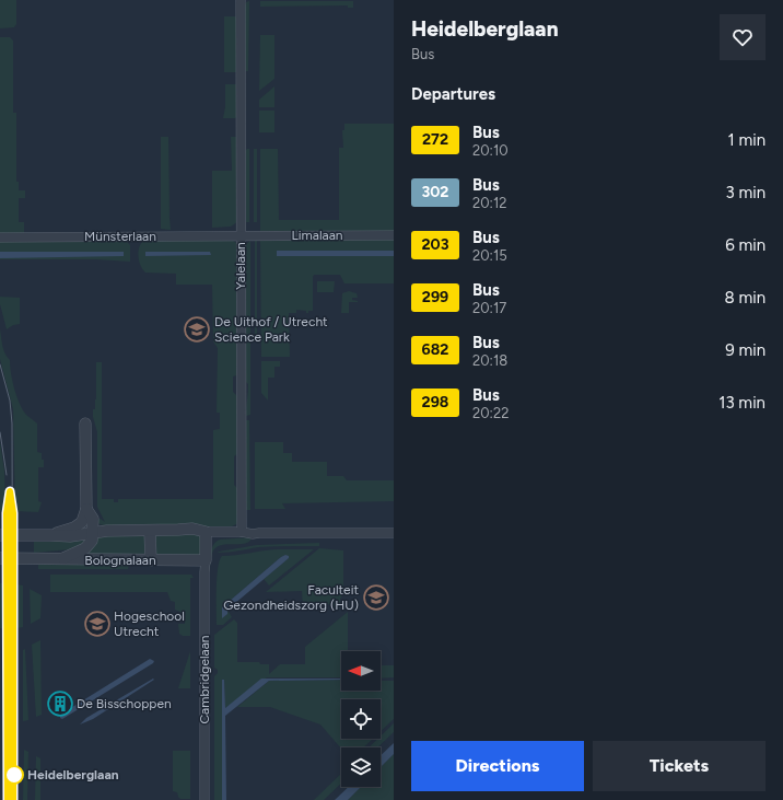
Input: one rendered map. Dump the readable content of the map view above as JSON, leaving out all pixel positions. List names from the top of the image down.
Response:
{
  "streets": {
    "street": [
      "Limalaan",
      "Münsterlaan",
      "Yalelaan",
      "Bolognalaan",
      "Cambridgelaan"
    ]
  },
  "crossings": [
    ["Limalaan", "Münsterlaan"],
    ["Limalaan", "Yalelaan"],
    ["Münsterlaan", "Yalelaan"],
    ["Bolognalaan", "Cambridgelaan"]
  ],
  "places": {
    "school or university": ["De Uithof / Utrecht Science Park", "Faculteit Gezondheidszorg (HU)", "Hogeschool Utrecht"],
    "building": ["De Bisschoppen"],
    "other": ["Heidelberglaan"]
  },
  "lines": ["bus line 272"],
  "north": "left",
  "page": {
    "heading": [
      ["Heidelberglaan", "Bus"],
      "Departures"
    ],
    "list": [
      {
        "mark": "272",
        "name": "Bus",
        "note": "20:10",
        "value": "1 min"
      },
      {
        "mark": "302",
        "name": "Bus",
        "note": "20:12",
        "value": "3 min"
      },
      {
        "mark": "203",
        "name": "Bus",
        "note": "20:15",
        "value": "6 min"
      },
      {
        "mark": "299",
        "name": "Bus",
        "note": "20:17",
        "value": "8 min"
      },
      {
        "mark": "682",
        "name": "Bus",
        "note": "20:18",
        "value": "9 min"
      },
      {
        "mark": "298",
        "name": "Bus",
        "note": "20:22",
        "value": "13 min"
      }
    ],
    "buttons": ["Directions", "Tickets"]
  }
}
